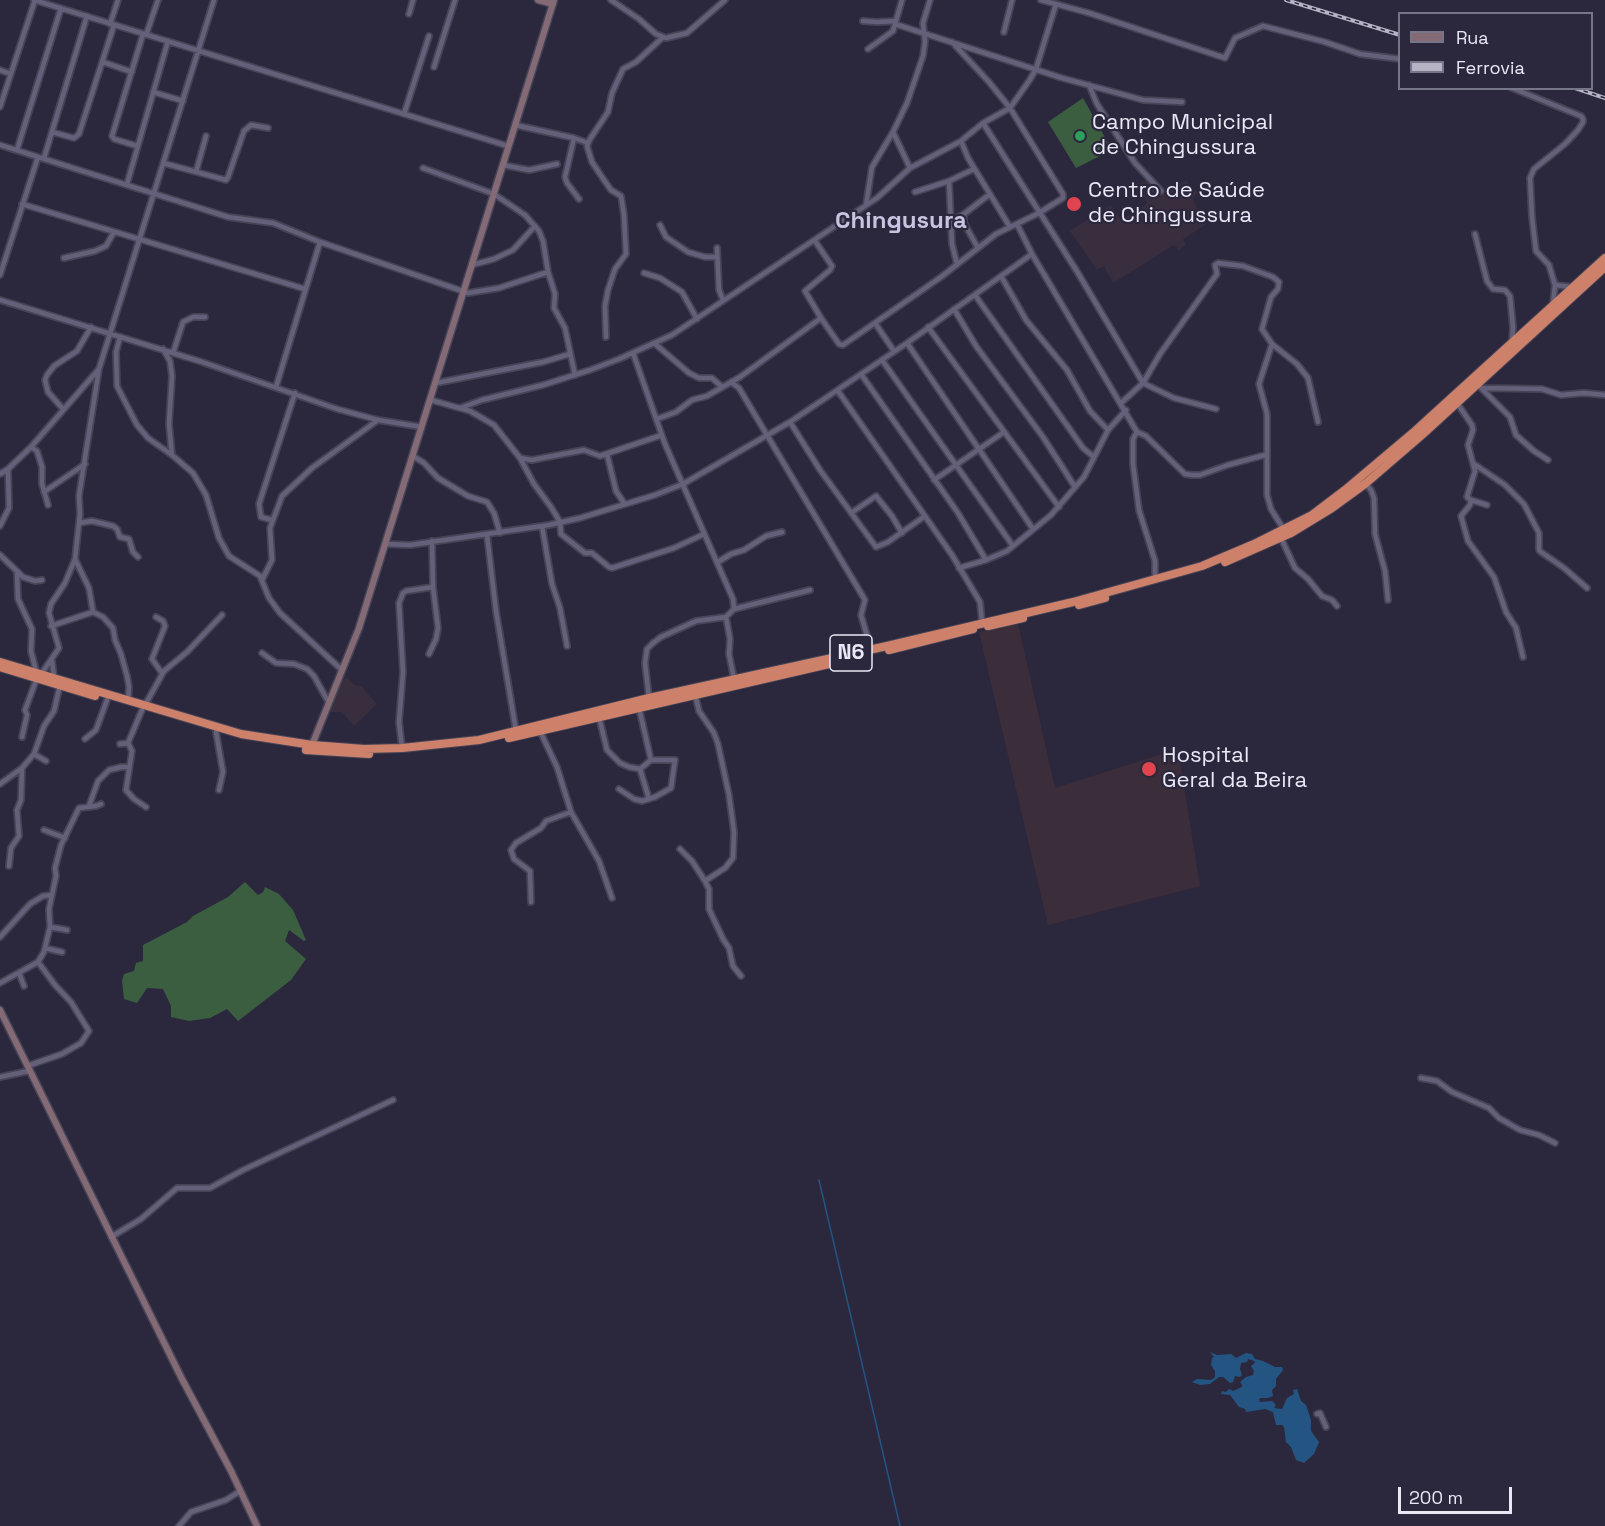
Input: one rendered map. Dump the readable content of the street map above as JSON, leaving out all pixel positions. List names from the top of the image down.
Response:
{
  "streets": {
    "highway": ["N6"]
  },
  "districts": ["Chingusura"],
  "places": ["Campo Municipal de Chingussura", "Centro de Saúde de Chingussura", "Hospital Geral da Beira"],
  "legend": ["Rua", "Ferrovia"],
  "scale_bar": "200 m"
}
